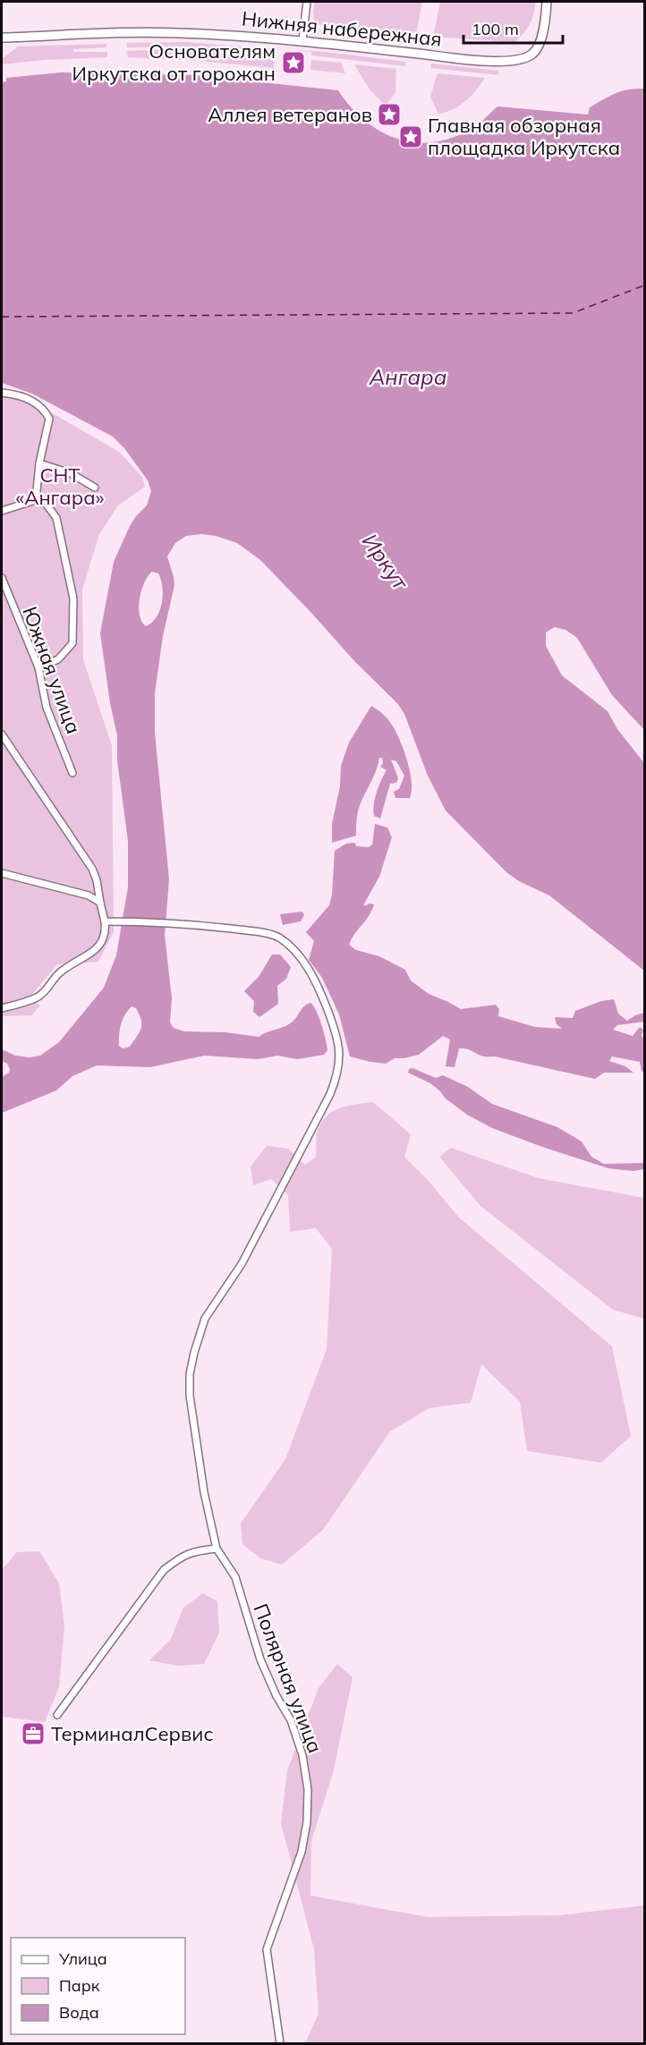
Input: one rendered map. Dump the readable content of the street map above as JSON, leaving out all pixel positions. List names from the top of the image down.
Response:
{
  "streets": {
    "main road": ["Нижняя набережная"],
    "street": ["Южная улица", "Полярная улица"]
  },
  "water": ["Ангара", "Иркут"],
  "parks": ["СНТ «Ангара»"],
  "places": {
    "place": ["Основателям Иркутска от горожан", "Аллея ветеранов", "Главная обзорная площадка Иркутска"],
    "office": ["ТерминалСервис"]
  },
  "legend": ["Улица", "Парк", "Вода"],
  "scale_bar": "100 m"
}
